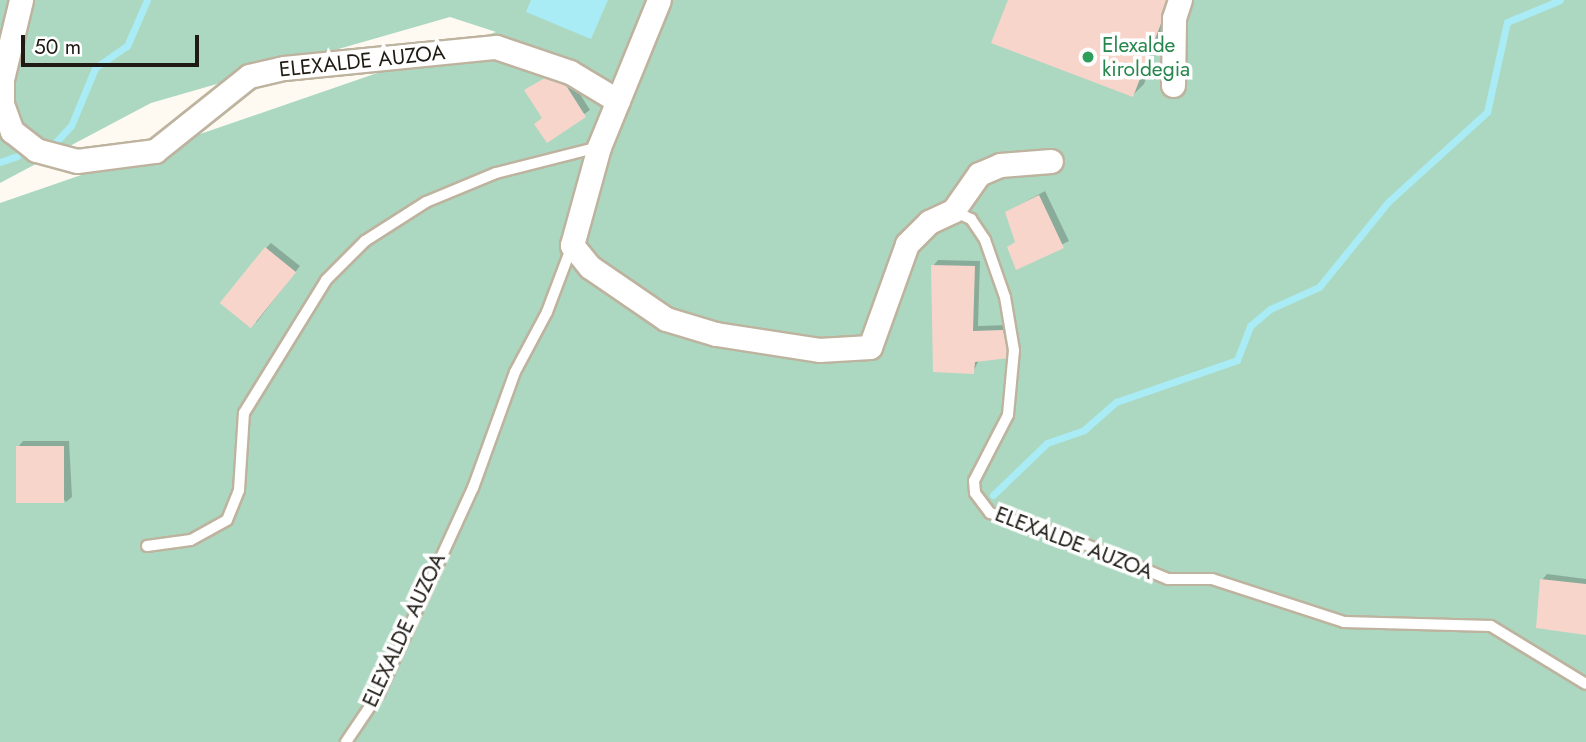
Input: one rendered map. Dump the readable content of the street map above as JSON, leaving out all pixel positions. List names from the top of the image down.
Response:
{
  "streets": {
    "street": ["ELEXALDE AUZOA"]
  },
  "places": ["Elexalde kiroldegia"],
  "scale_bar": "50 m"
}
